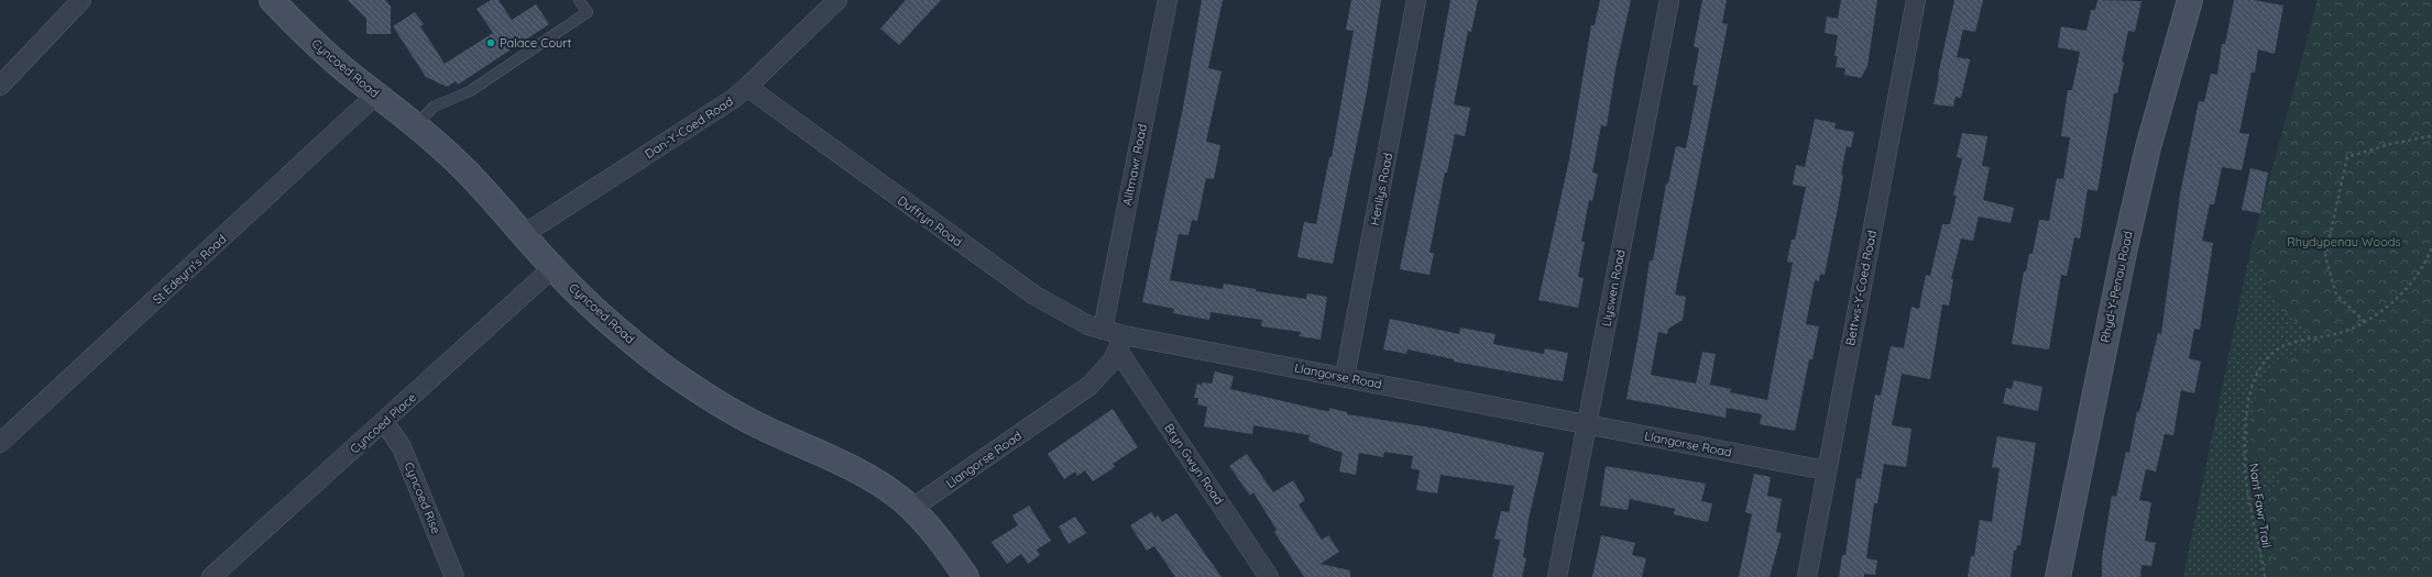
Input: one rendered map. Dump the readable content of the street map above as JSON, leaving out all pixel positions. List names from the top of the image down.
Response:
{
  "streets": {
    "street": [
      "Cyncoed Road",
      "Dan-Y-Coed Road",
      "Alltmawr Road",
      "Henllys Road",
      "Duffryn Road",
      "St Edeyrn's Road",
      "Rhyd-Y-Penau Road",
      "Llyswen Road",
      "Bettws-Y-Coed Road",
      "Llangorse Road",
      "Cyncoed Place",
      "Bryn Gwyn Road",
      "Cyncoed Rise"
    ],
    "path": ["Nant Fawr Trail"]
  },
  "crossings": [
    ["Cyncoed Road", "Dan-Y-Coed Road"],
    ["Cyncoed Road", "St Edeyrn's Road"],
    ["Cyncoed Road", "Llangorse Road"],
    ["Cyncoed Road", "Cyncoed Place"],
    ["Dan-Y-Coed Road", "Duffryn Road"],
    ["Alltmawr Road", "Duffryn Road"],
    ["Henllys Road", "Llangorse Road"],
    ["Duffryn Road", "Llangorse Road"],
    ["Duffryn Road", "Bryn Gwyn Road"],
    ["Llyswen Road", "Llangorse Road"],
    ["Bettws-Y-Coed Road", "Llangorse Road"],
    ["Llangorse Road", "Bryn Gwyn Road"],
    ["Cyncoed Place", "Cyncoed Rise"]
  ],
  "parks": ["Rhydypenau Woods"],
  "places": ["Palace Court"]
}
